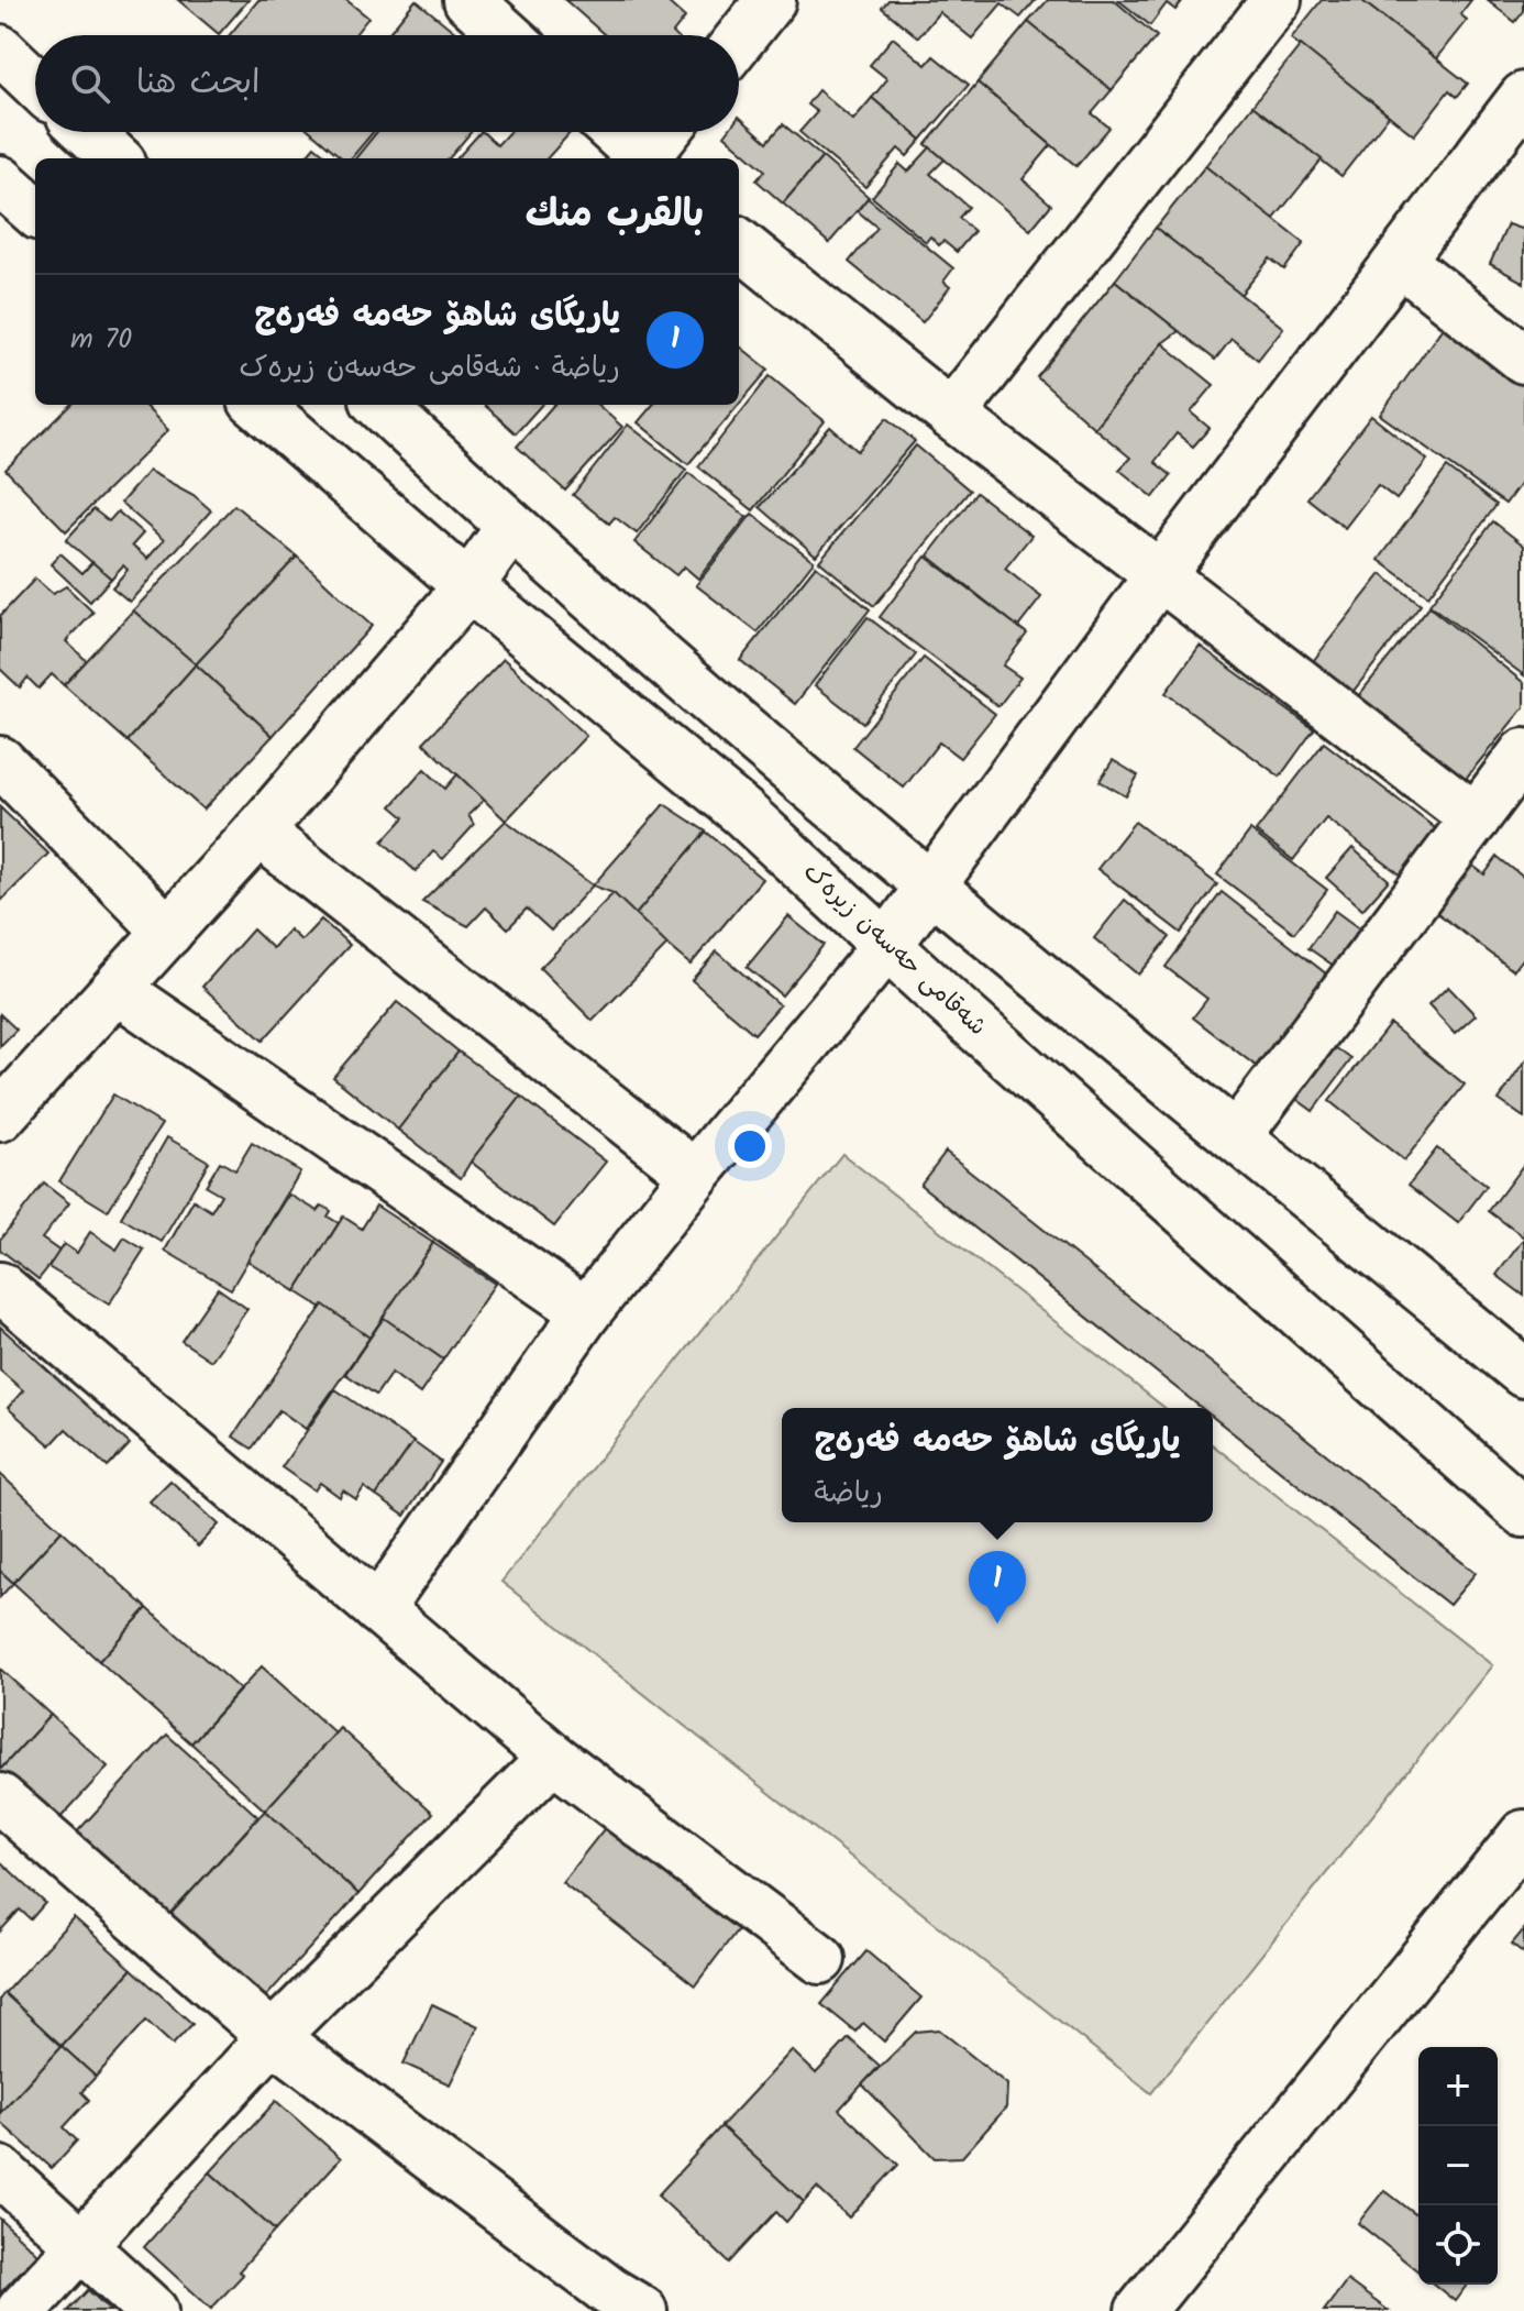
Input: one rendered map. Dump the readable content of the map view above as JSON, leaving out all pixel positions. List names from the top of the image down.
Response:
{
  "streets": {
    "street": ["شەقامی حەسەن زیرەک"]
  },
  "page": {
    "search": "ابحث هنا",
    "heading": "بالقرب منك",
    "list": [
      {
        "mark": "1",
        "name": "یاریگای شاهۆ حەمە فەرەج",
        "note": "رياضة · شەقامی حەسەن زیرەک",
        "value": "70 m"
      }
    ],
    "popup": ["یاریگای شاهۆ حەمە فەرەج", "رياضة"],
    "pins": "1",
    "map_buttons": ["+", "−"]
  }
}
